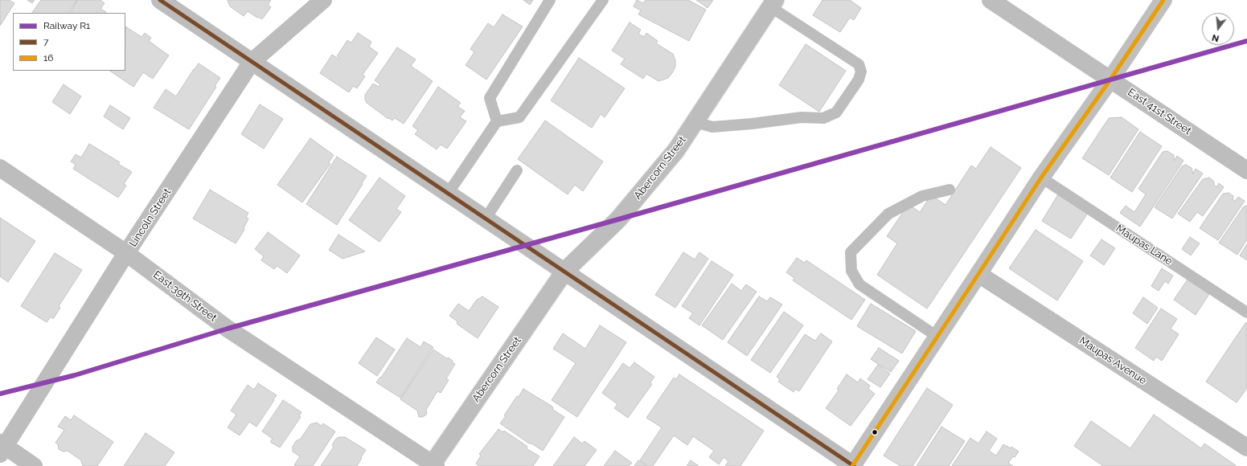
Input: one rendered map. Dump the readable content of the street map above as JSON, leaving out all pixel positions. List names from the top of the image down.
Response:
{
  "streets": {
    "street": [
      "East 41st Street",
      "Abercorn Street",
      "Lincoln Street",
      "East 39th Street",
      "Maupas Avenue"
    ],
    "lane": ["Maupas Lane"]
  },
  "crossings": [
    ["Abercorn Street", "East 39th Street"],
    ["Lincoln Street", "East 39th Street"]
  ],
  "lines": ["transit line 7", "transit line 16", "rail line R1"],
  "legend": ["Railway R1", "7", "16"],
  "north": "bottom"
}
